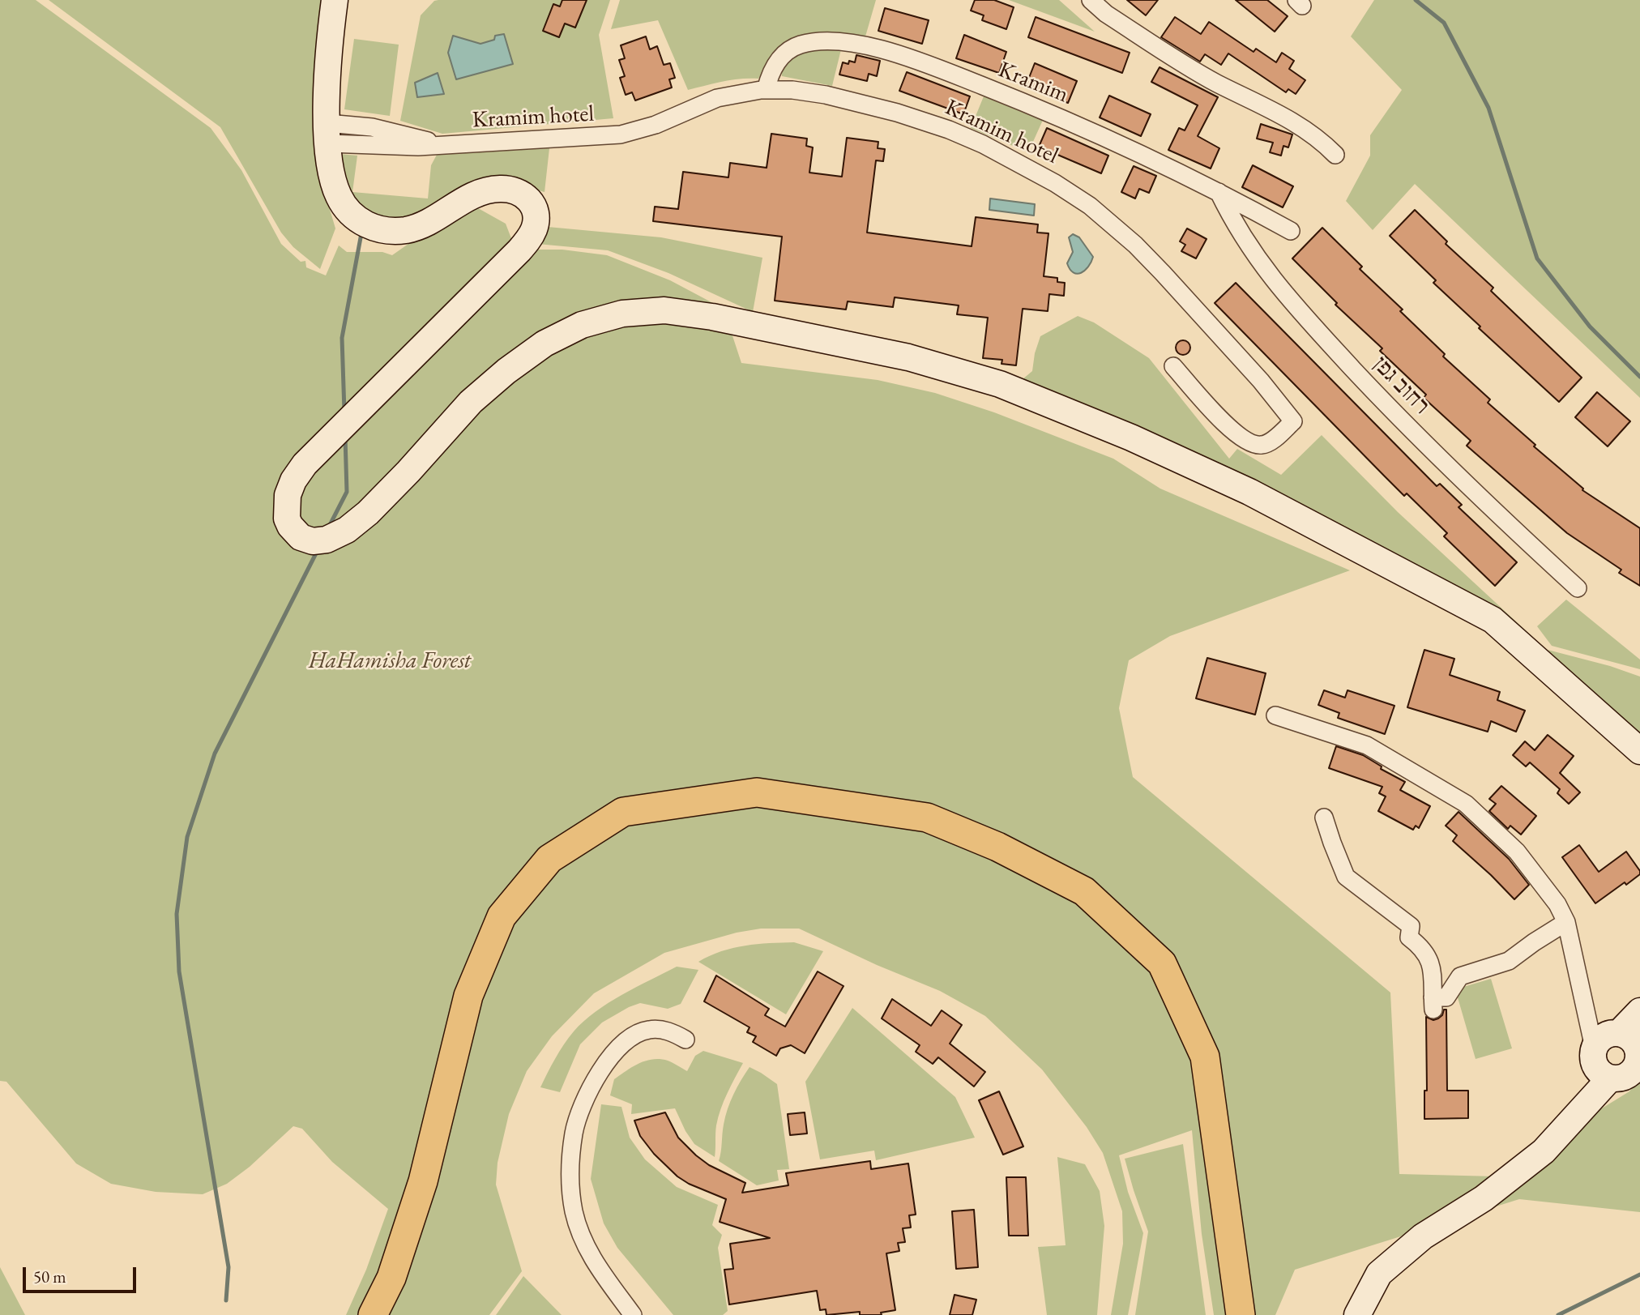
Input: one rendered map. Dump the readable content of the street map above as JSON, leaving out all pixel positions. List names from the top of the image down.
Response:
{
  "streets": {
    "street": ["Kramim", "Kramim hotel", "רחוב גפן"]
  },
  "crossings": [
    ["Kramim", "Kramim hotel"],
    ["Kramim", "רחוב גפן"]
  ],
  "parks": ["HaHamisha Forest"],
  "scale_bar": "50 m"
}
